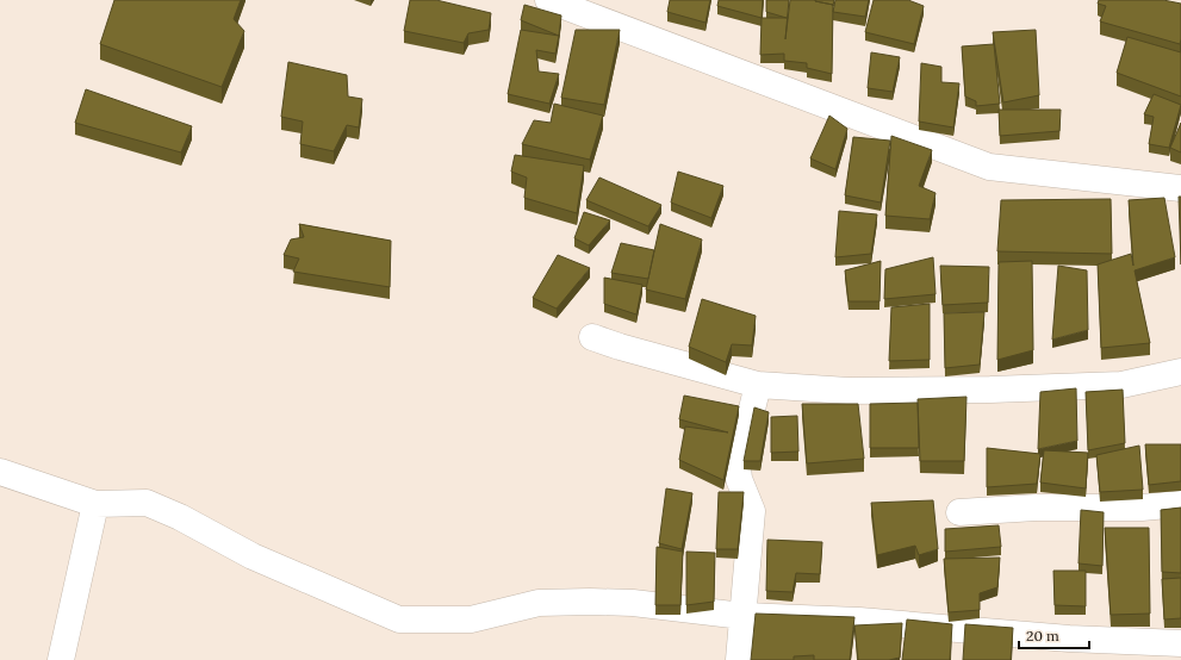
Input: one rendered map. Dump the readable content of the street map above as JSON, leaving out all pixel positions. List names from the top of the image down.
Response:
{
  "scale_bar": "20 m"
}
